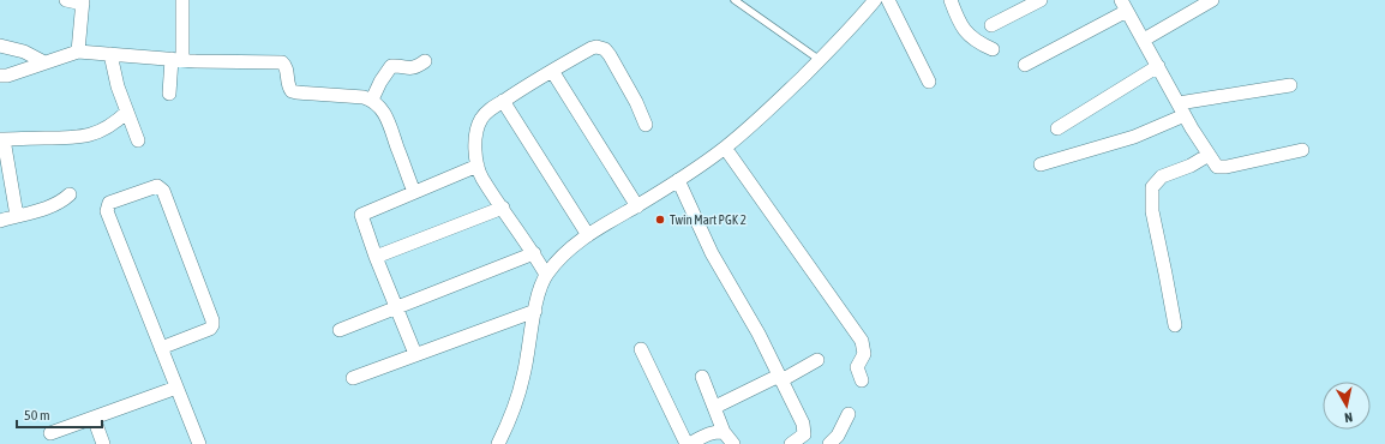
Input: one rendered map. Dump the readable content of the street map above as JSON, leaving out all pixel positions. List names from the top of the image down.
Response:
{
  "places": ["Twin Mart PGK 2"],
  "scale_bar": "50 m",
  "north": "bottom"
}
